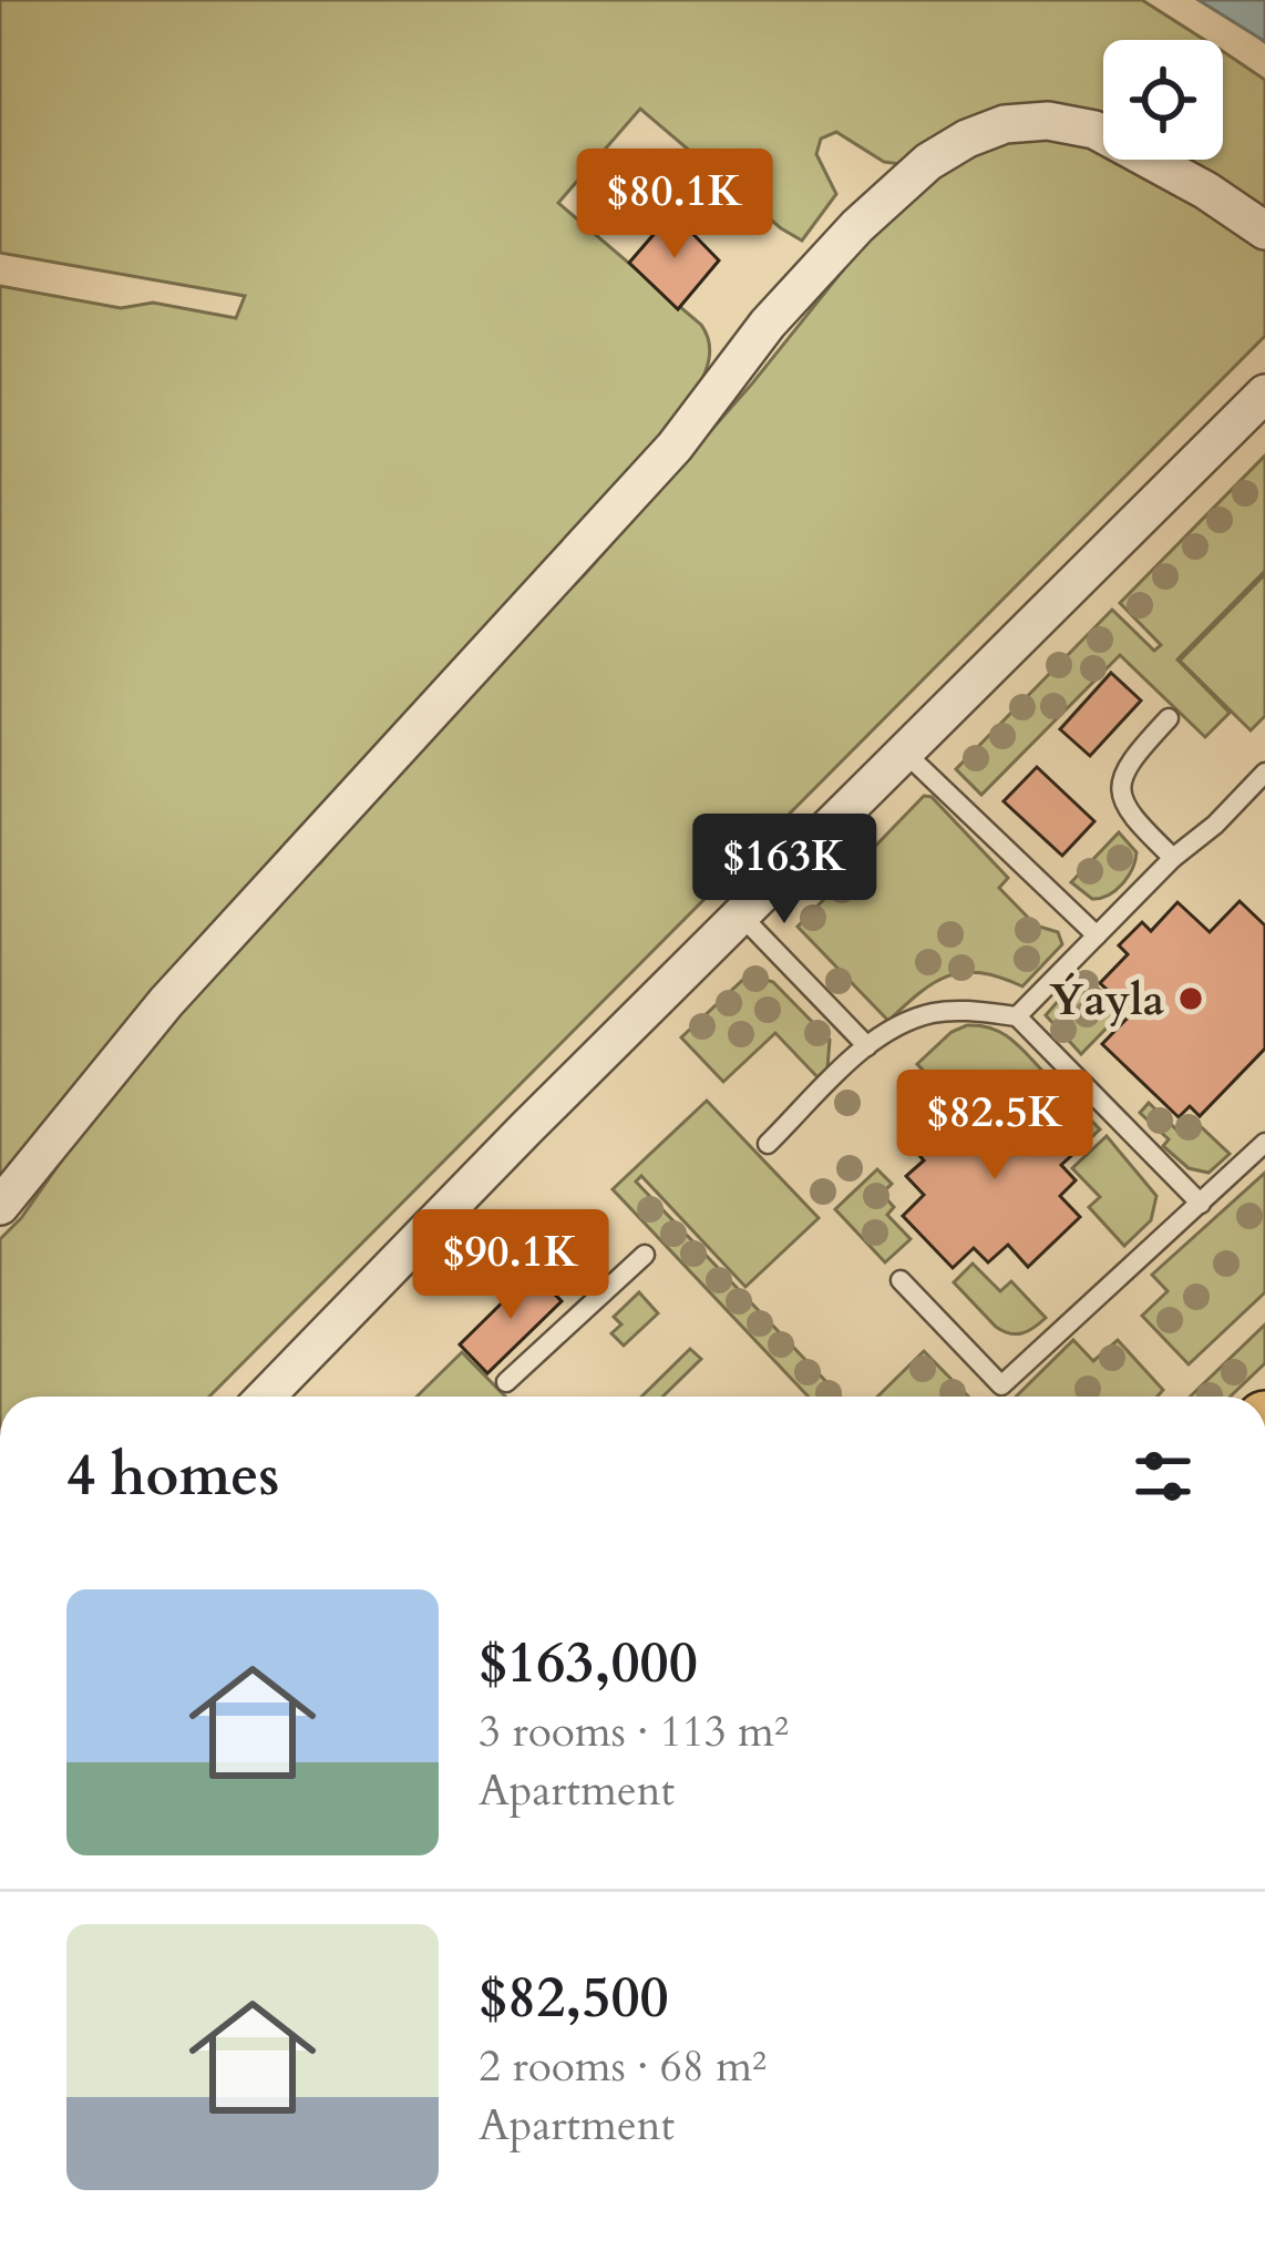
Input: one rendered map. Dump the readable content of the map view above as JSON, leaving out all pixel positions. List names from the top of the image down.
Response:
{
  "places": ["Ýayla"],
  "page": {
    "price": [
      "$80.1K",
      "$163K",
      "$82.5K",
      "$90.1K"
    ],
    "heading": "4 homes",
    "list": [
      {
        "name": "$163,000",
        "note": "3 rooms · 113 m² · Apartment"
      },
      {
        "name": "$82,500",
        "note": "2 rooms · 68 m² · Apartment"
      }
    ]
  }
}
